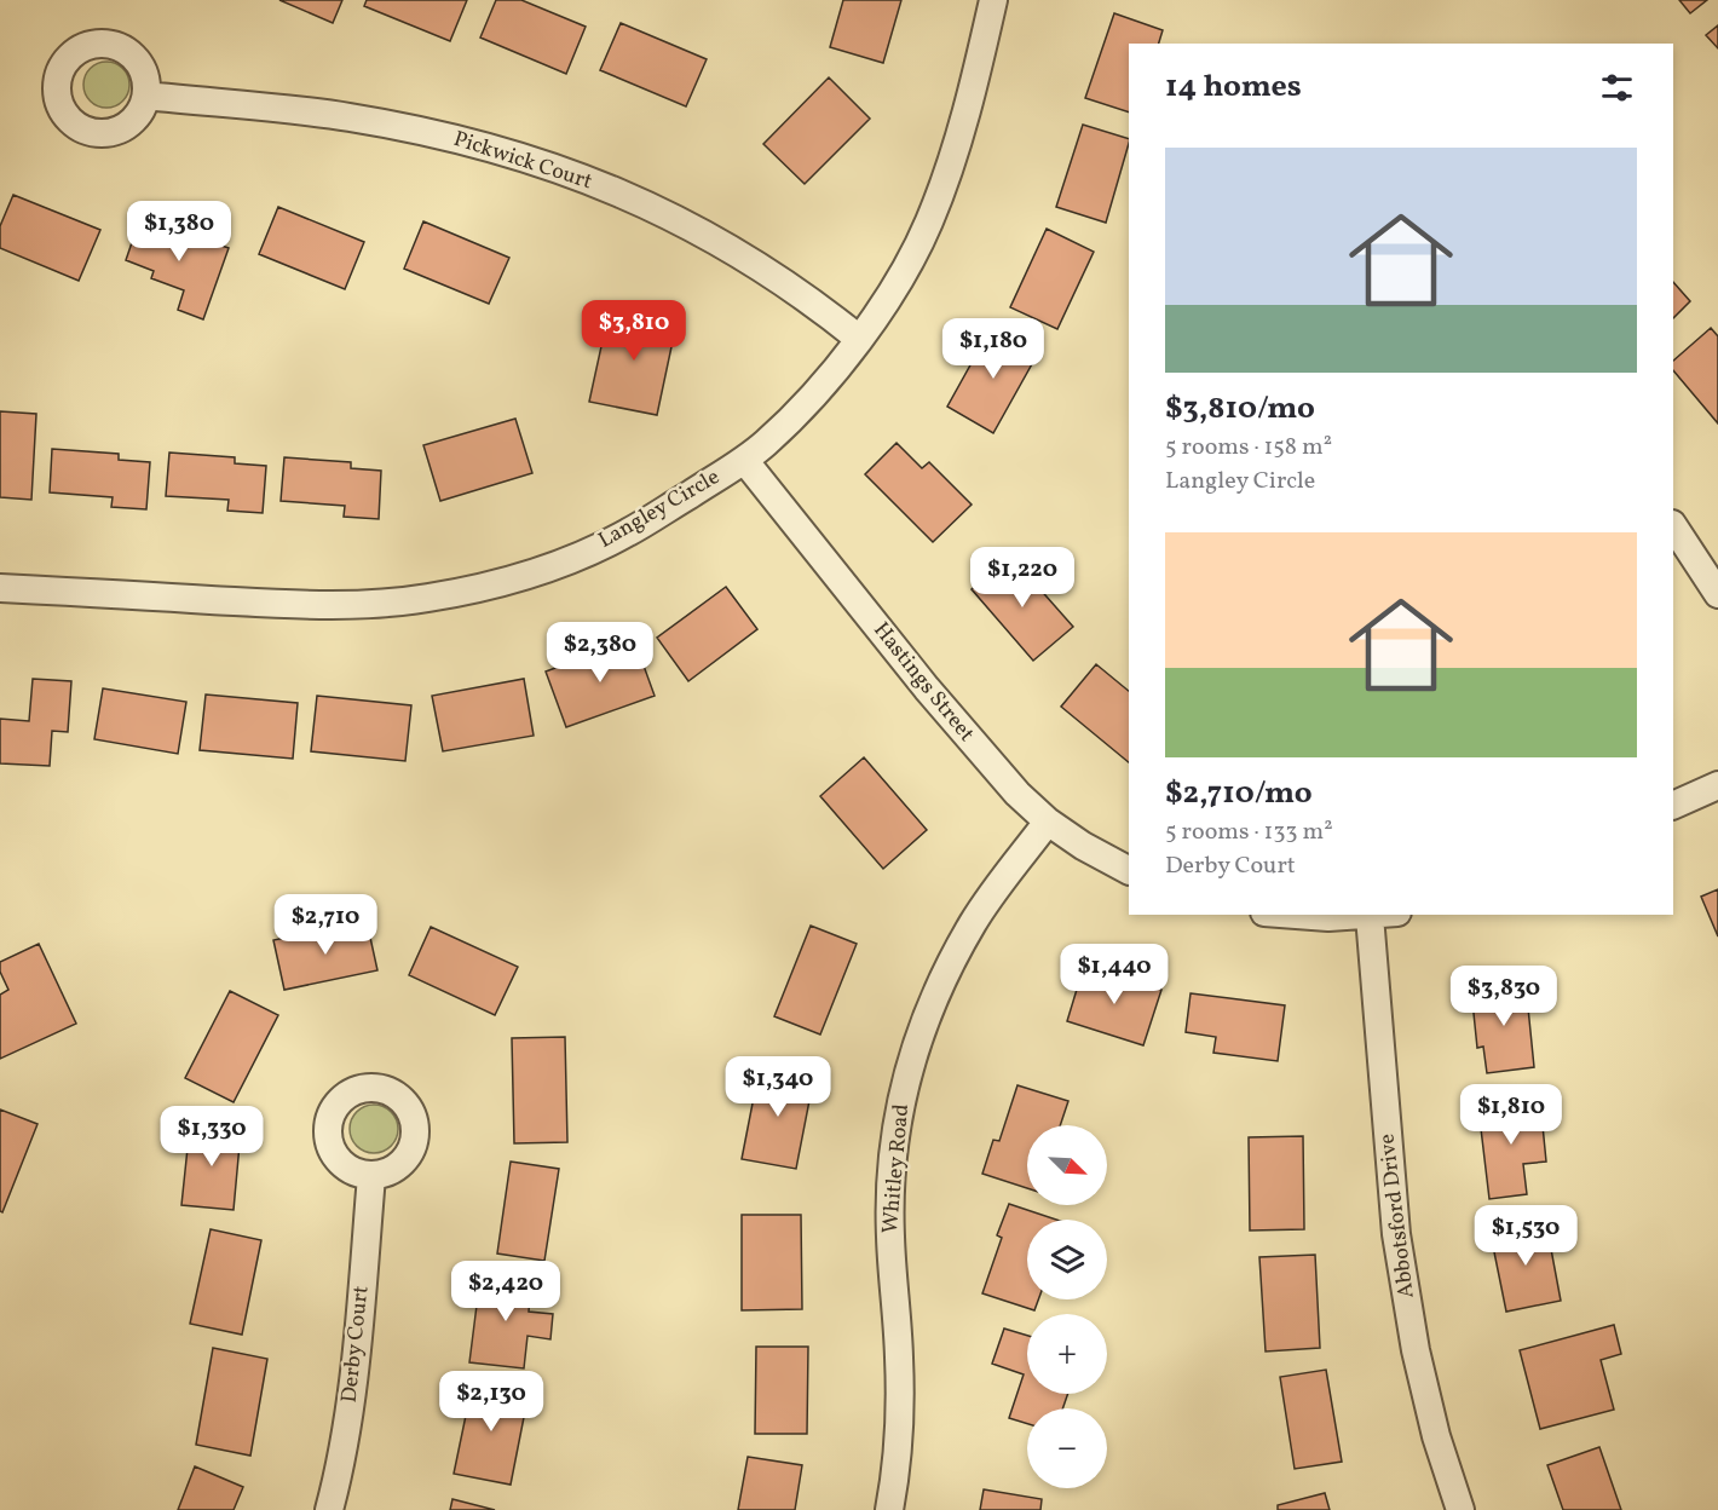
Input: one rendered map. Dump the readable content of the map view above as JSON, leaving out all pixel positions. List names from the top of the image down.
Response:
{
  "streets": {
    "street": [
      "Pickwick Court",
      "Langley Circle",
      "Hastings Street",
      "Whitley Road",
      "Abbotsford Drive",
      "Derby Court"
    ]
  },
  "crossings": [
    ["Pickwick Court", "Langley Circle"],
    ["Langley Circle", "Hastings Street"],
    ["Hastings Street", "Whitley Road"]
  ],
  "north": "bottom right",
  "page": {
    "heading": "14 homes",
    "list": [
      {
        "name": "$3,810/mo",
        "note": "5 rooms · 158 m² · Langley Circle"
      },
      {
        "name": "$2,710/mo",
        "note": "5 rooms · 133 m² · Derby Court"
      }
    ],
    "price": [
      "$1,380",
      "$3,810",
      "$1,180",
      "$1,220",
      "$2,380",
      "$2,710",
      "$1,440",
      "$3,830",
      "$1,340",
      "$1,810",
      "$1,330",
      "$1,530",
      "$2,420",
      "$2,130"
    ],
    "map_buttons": ["+", "−"]
  }
}
